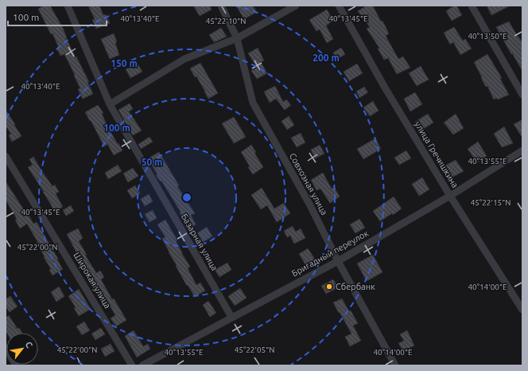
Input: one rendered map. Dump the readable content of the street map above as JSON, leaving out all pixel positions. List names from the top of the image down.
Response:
{
  "streets": {
    "street": [
      "улица Гречишкина",
      "Совхозная улица",
      "Базарная улица",
      "Бригадный переулок",
      "Широкая улица"
    ]
  },
  "crossings": [
    ["улица Гречишкина", "Бригадный переулок"],
    ["Совхозная улица", "Бригадный переулок"],
    ["Базарная улица", "Бригадный переулок"]
  ],
  "places": ["Сбербанк"],
  "scale_bar": "100 m",
  "north": "top right",
  "coordinates": [
    "40°13'40\"E",
    "40°13'45\"E",
    "45°22'10\"N",
    "40°13'50\"E",
    "40°13'55\"E",
    "45°22'15\"N",
    "45°22'00\"N",
    "40°14'00\"E",
    "45°22'05\"N"
  ],
  "rings": [
    "200 m",
    "150 m",
    "100 m",
    "50 m"
  ]
}
